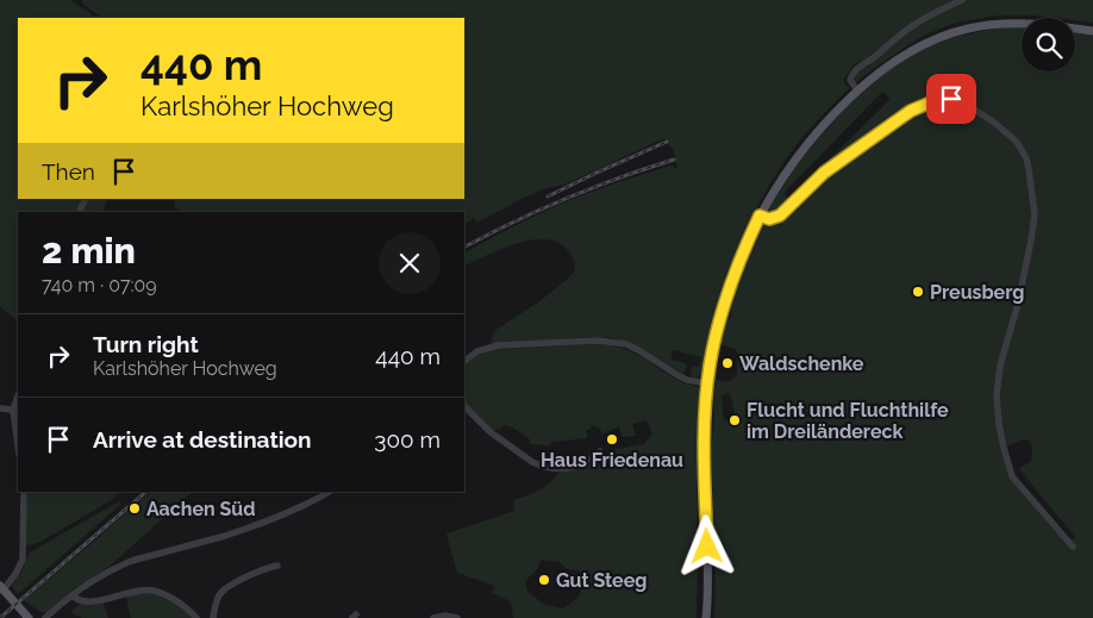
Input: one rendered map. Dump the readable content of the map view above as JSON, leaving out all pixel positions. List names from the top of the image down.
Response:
{
  "places": [
    "Preusberg",
    "Waldschenke",
    "Flucht und Fluchthilfe im Dreiländereck",
    "Haus Friedenau",
    "Aachen Süd",
    "Gut Steeg"
  ],
  "page": {
    "turn": ["440 m", "Karlshöher Hochweg"],
    "then": "Then",
    "heading": ["2 min", "740 m · 07:09"],
    "list": [
      {
        "name": "Turn right",
        "note": "Karlshöher Hochweg",
        "value": "440 m"
      },
      {
        "name": "Arrive at destination",
        "value": "300 m"
      }
    ]
  }
}
